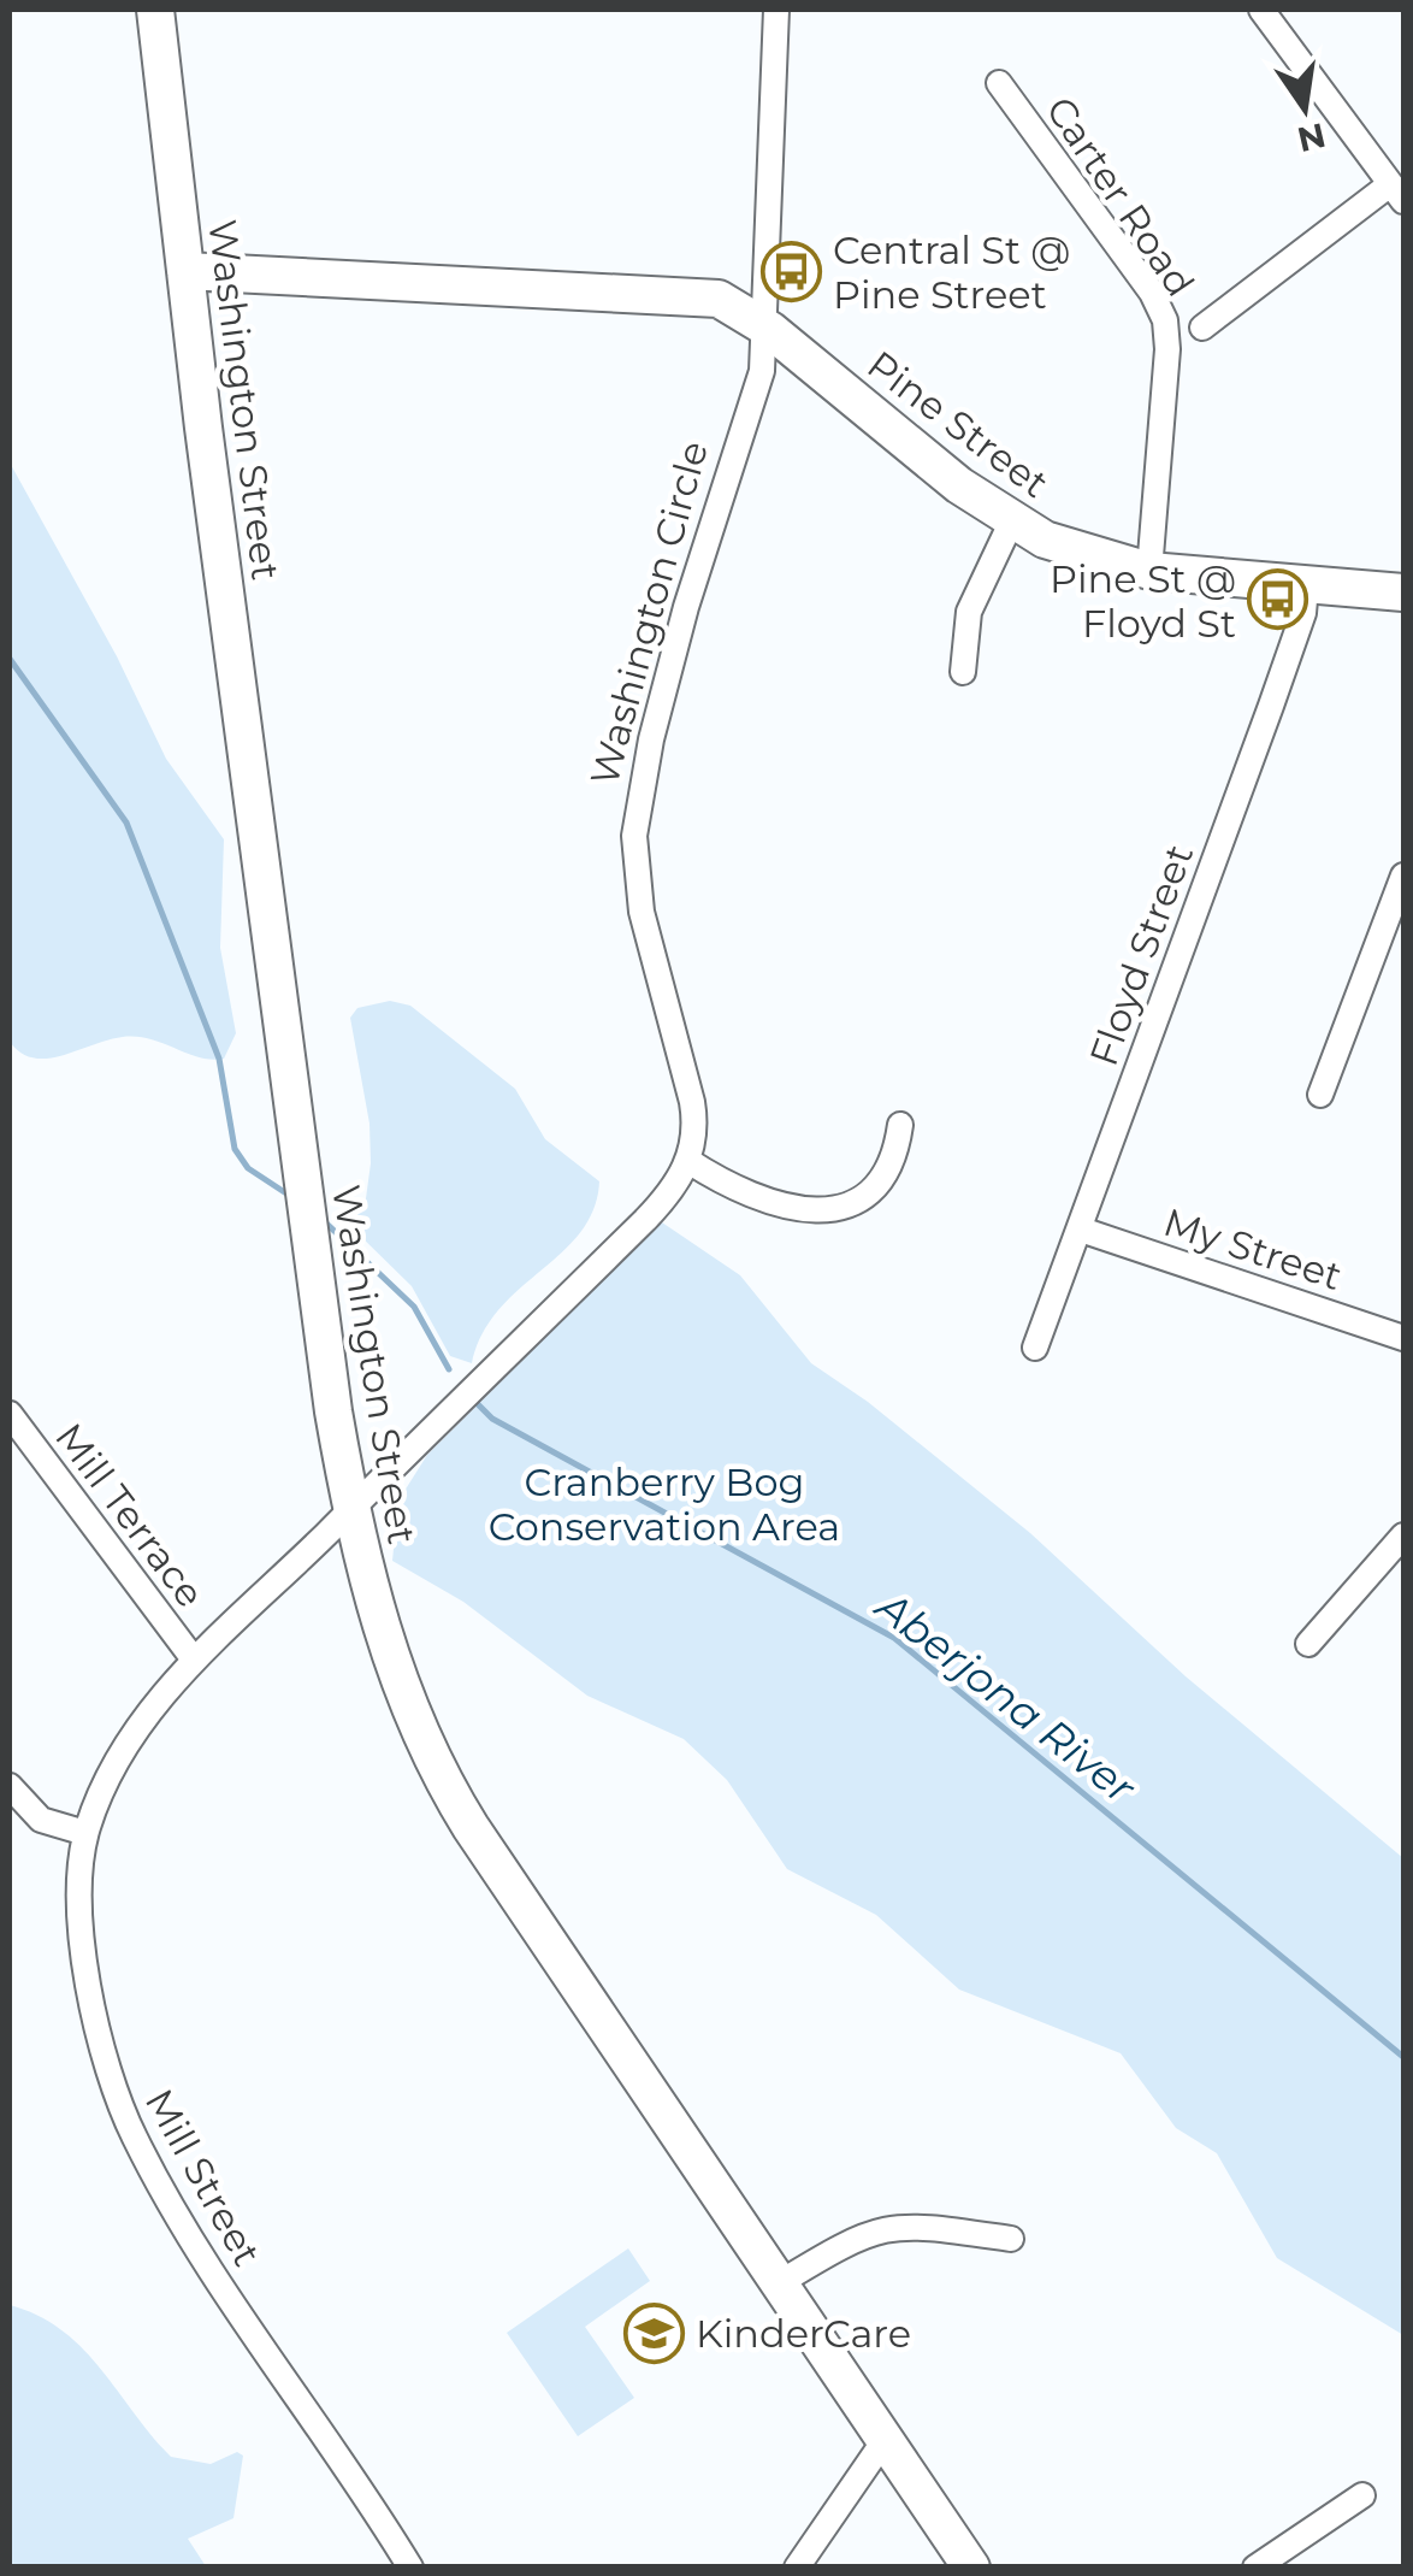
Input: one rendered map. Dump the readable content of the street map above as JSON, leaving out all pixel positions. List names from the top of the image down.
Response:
{
  "streets": {
    "main road": ["Washington Street", "Pine Street"],
    "street": [
      "Carter Road",
      "Washington Circle",
      "Floyd Street",
      "My Street",
      "Mill Terrace",
      "Mill Street"
    ]
  },
  "crossings": [
    ["Carter Road", "Pine Street"],
    ["Washington Street", "Mill Street"],
    ["Pine Street", "Washington Circle"],
    ["Pine Street", "Floyd Street"],
    ["Floyd Street", "My Street"],
    ["Mill Terrace", "Mill Street"]
  ],
  "water": ["Aberjona River"],
  "parks": ["Cranberry Bog Conservation Area"],
  "places": {
    "bus stop": ["Central St @ Pine Street", "Pine St @ Floyd St"],
    "school or university": ["KinderCare"]
  },
  "north": "bottom"
}
